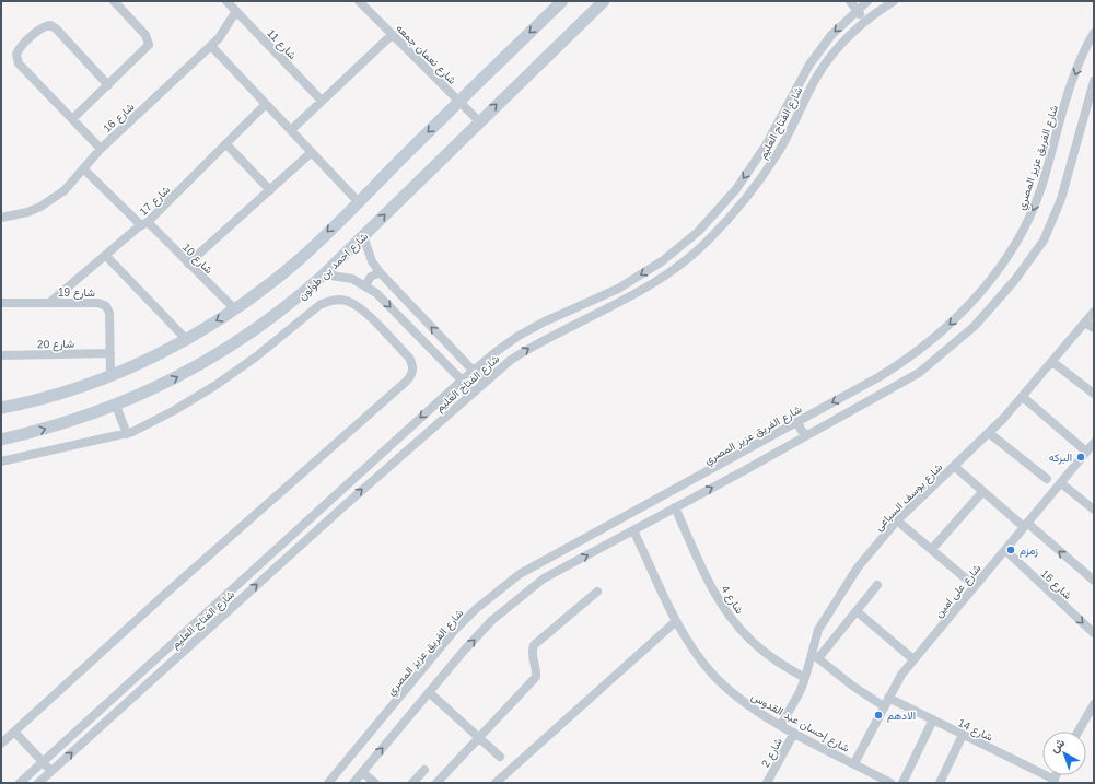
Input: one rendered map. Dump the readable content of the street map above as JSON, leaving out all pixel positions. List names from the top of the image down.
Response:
{
  "streets": {
    "street": [
      "شارع 11",
      "شارع نعمان جمعه",
      "شارع 16",
      "شارع الفتاح العليم",
      "شارع الفريق عزيز المصري",
      "شارع 17",
      "شارع 10",
      "شارع احمد بن طولون",
      "شارع 19",
      "شارع 20",
      "شارع يوسف السباعى",
      "شارع على امين",
      "شارع 4",
      "شارع إحسان عبد القدوس",
      "شارع 14",
      "شارع 2"
    ]
  },
  "crossings": [
    ["شارع 11", "شارع 16"],
    ["شارع نعمان جمعه", "شارع احمد بن طولون"],
    ["شارع 16", "شارع 10"],
    ["شارع 16", "شارع على امين"],
    ["شارع 17", "شارع 10"],
    ["شارع 17", "شارع 19"],
    ["شارع 19", "شارع 20"],
    ["شارع يوسف السباعى", "شارع 4"],
    ["شارع يوسف السباعى", "شارع إحسان عبد القدوس"],
    ["شارع يوسف السباعى", "شارع 14"],
    ["شارع على امين", "شارع إحسان عبد القدوس"],
    ["شارع على امين", "شارع 14"],
    ["شارع إحسان عبد القدوس", "شارع 2"]
  ],
  "places": ["البركه", "زمزم", "الادهم"],
  "north": "top left"
}
